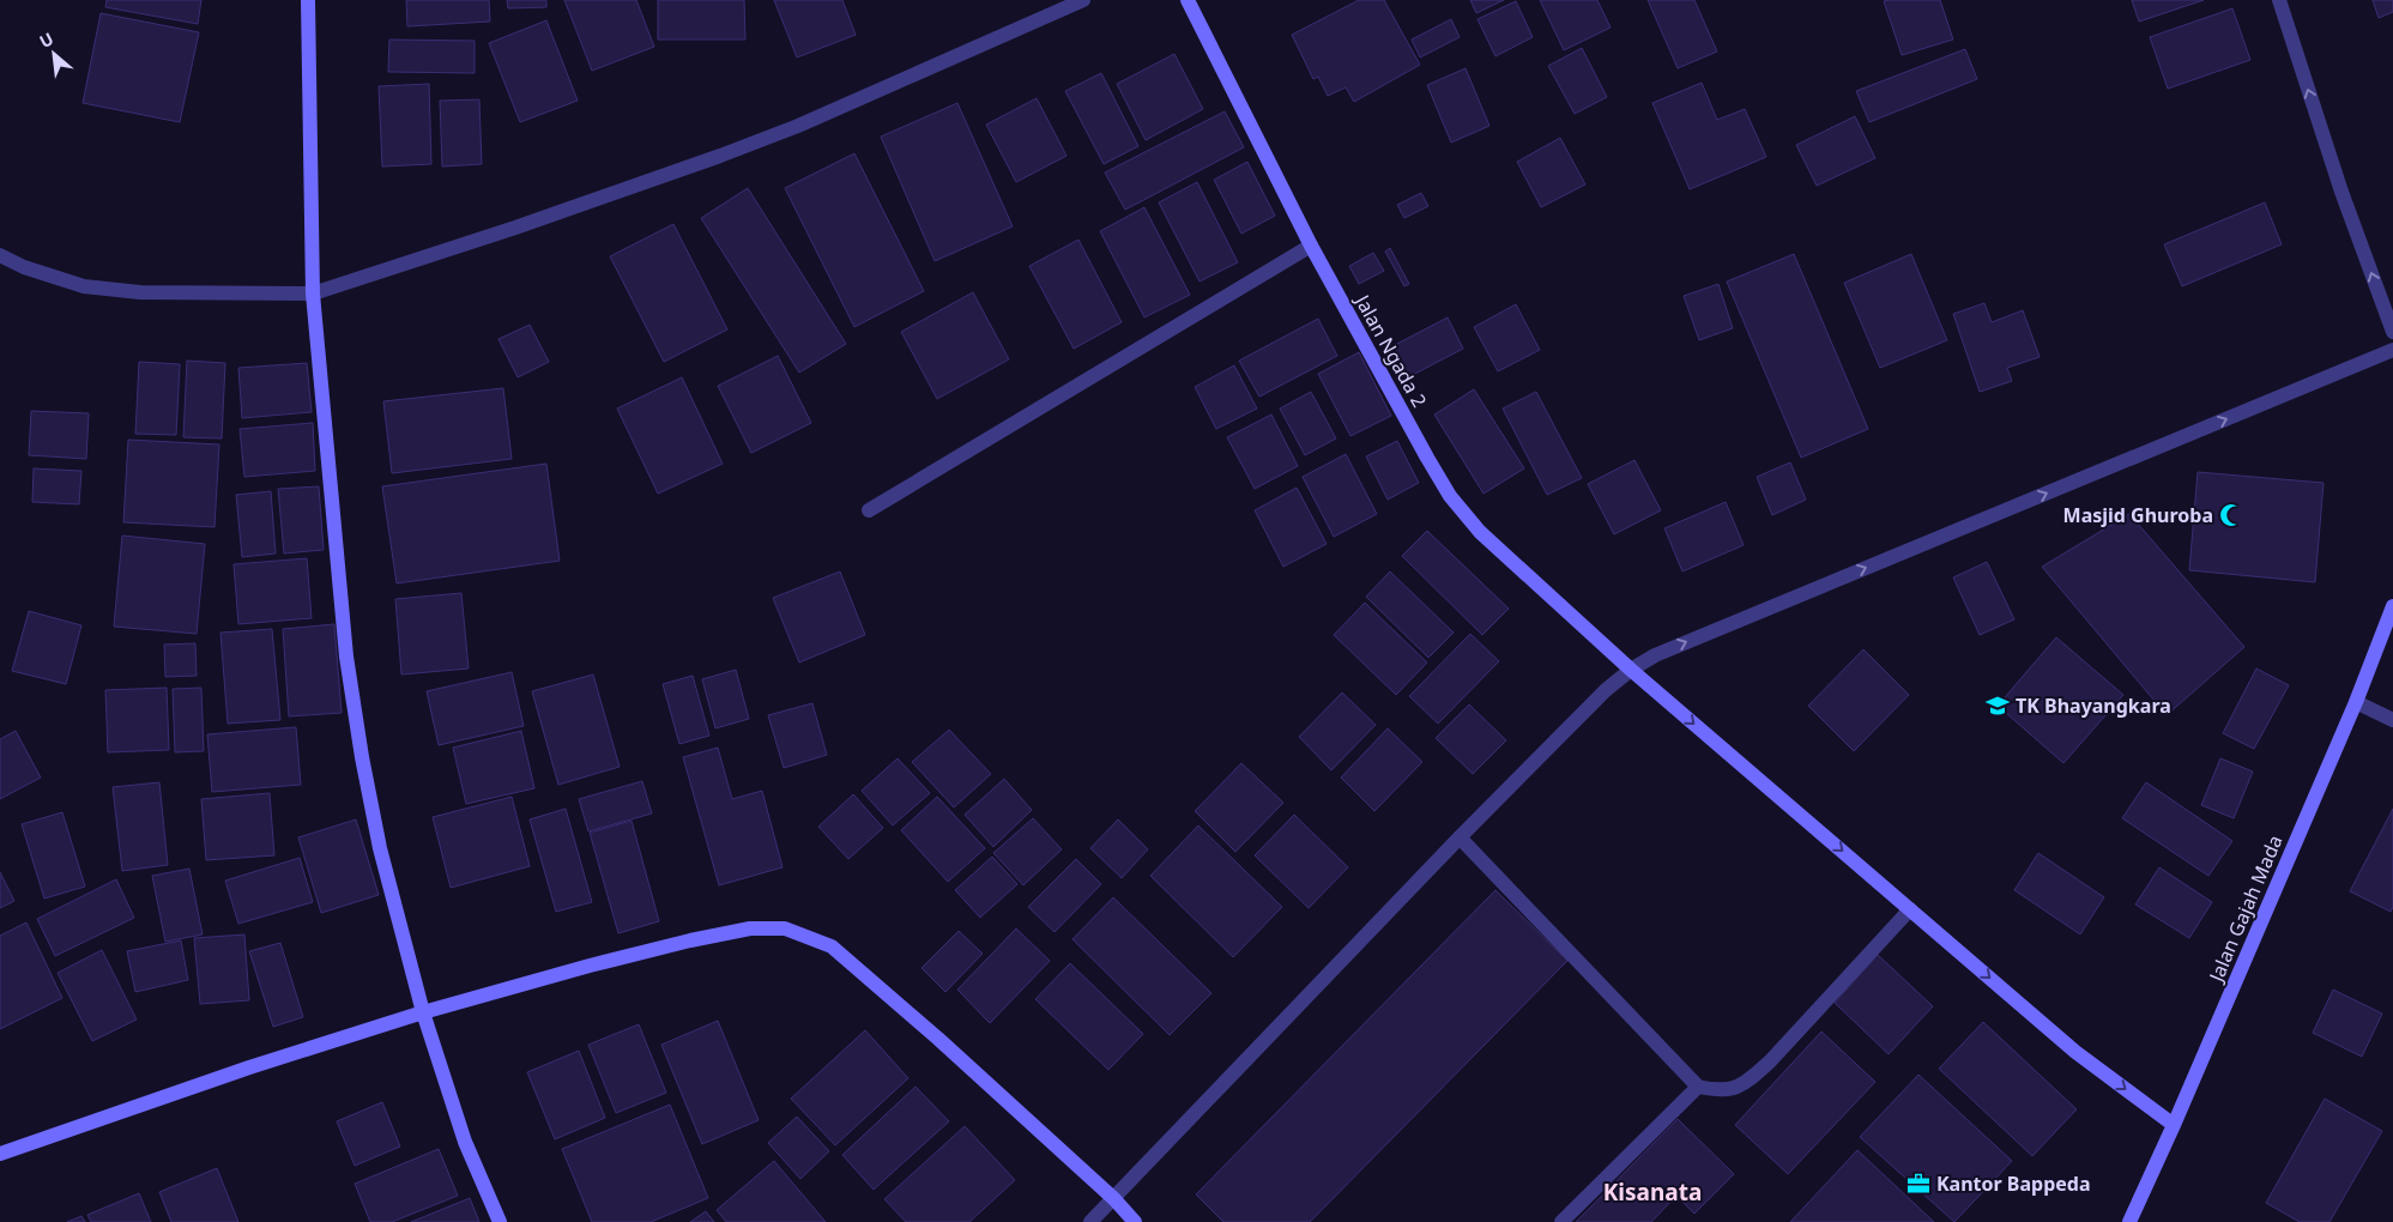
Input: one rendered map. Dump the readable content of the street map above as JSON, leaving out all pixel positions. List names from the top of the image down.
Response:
{
  "streets": {
    "street": ["Jalan Ngada 2", "Jalan Gajah Mada"]
  },
  "crossings": [
    ["Jalan Ngada 2", "Jalan Gajah Mada"]
  ],
  "one_way": ["Jalan Ngada 2"],
  "districts": ["Kisanata"],
  "places": {
    "mosque": ["Masjid Ghuroba"],
    "school or university": ["TK Bhayangkara"],
    "office": ["Kantor Bappeda"]
  },
  "north": "top left"
}
